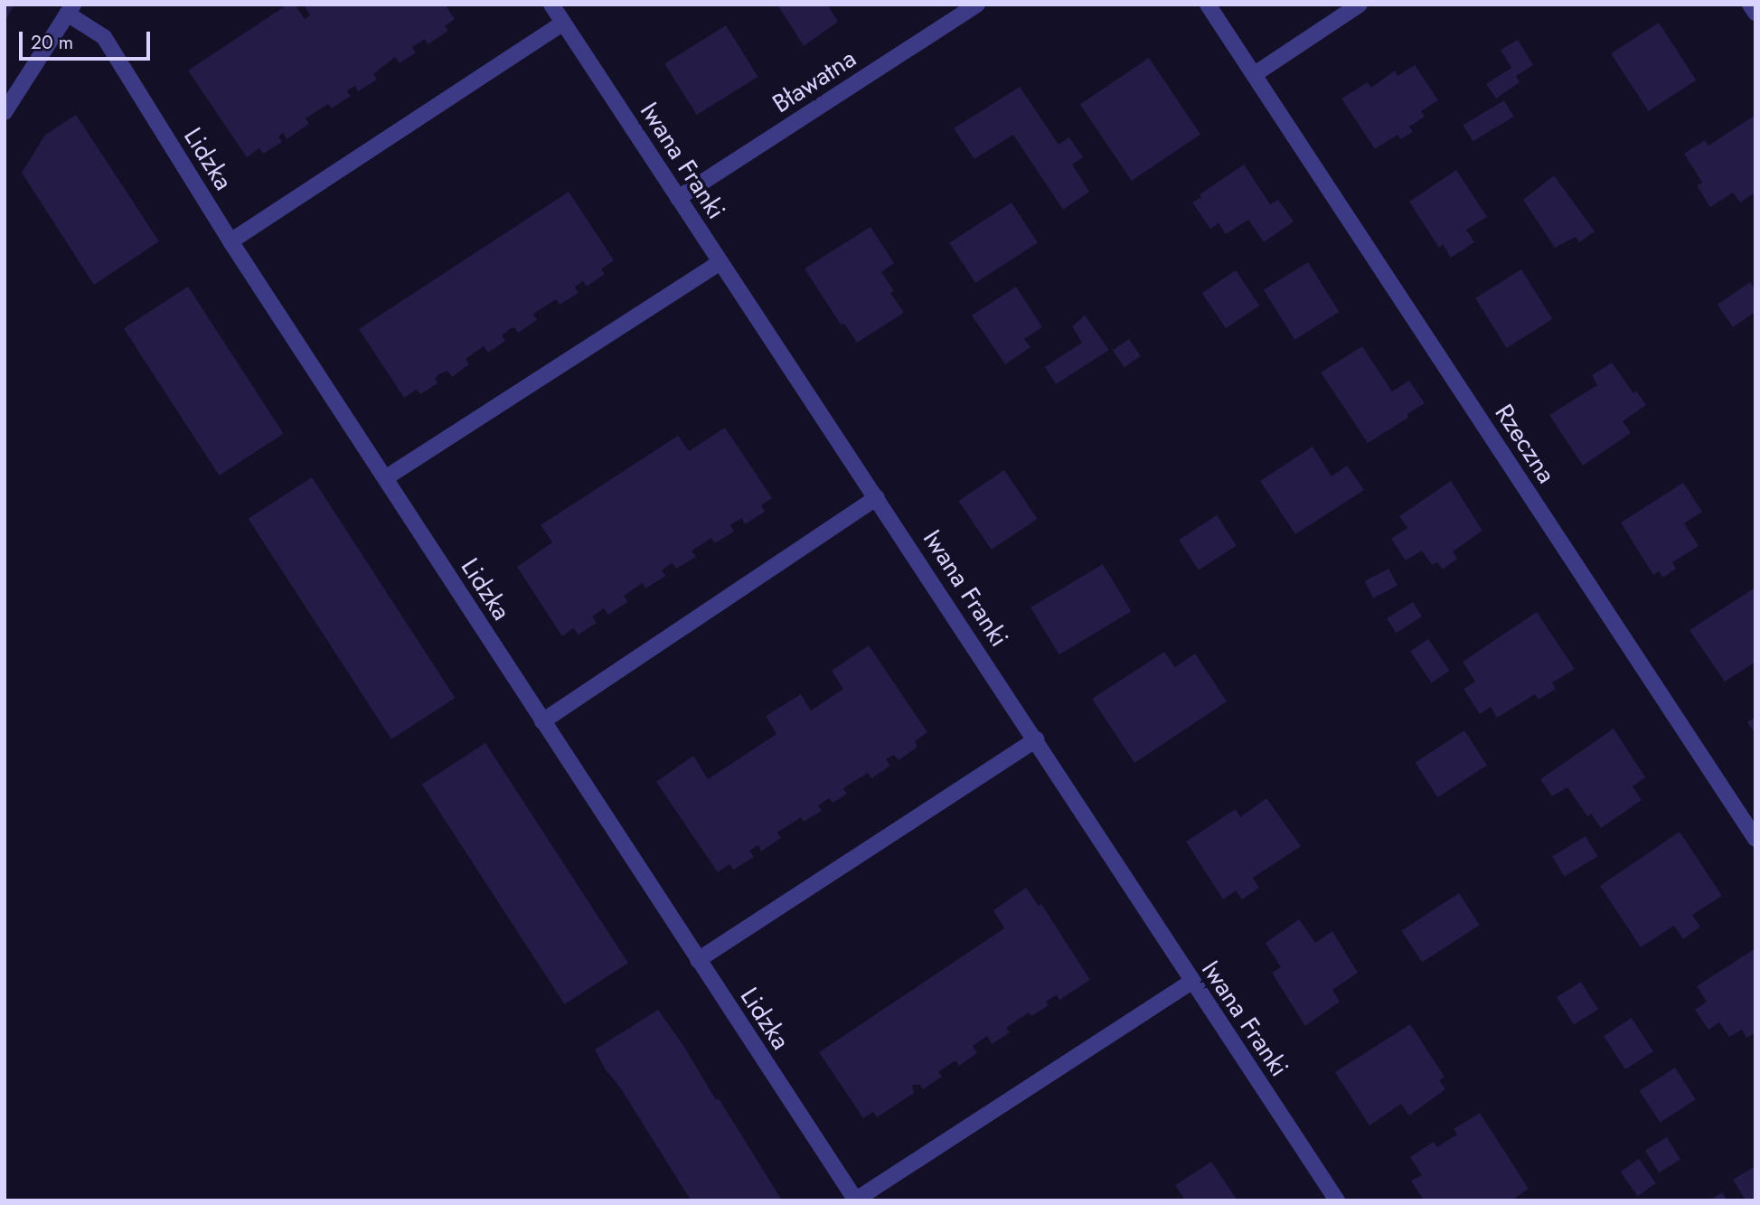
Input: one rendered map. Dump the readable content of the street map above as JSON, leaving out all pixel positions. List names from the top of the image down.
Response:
{
  "streets": {
    "street": [
      "Bławatna",
      "Lidzka",
      "Iwana Franki",
      "Rzeczna"
    ]
  },
  "crossings": [
    ["Bławatna", "Iwana Franki"]
  ],
  "scale_bar": "20 m"
}
